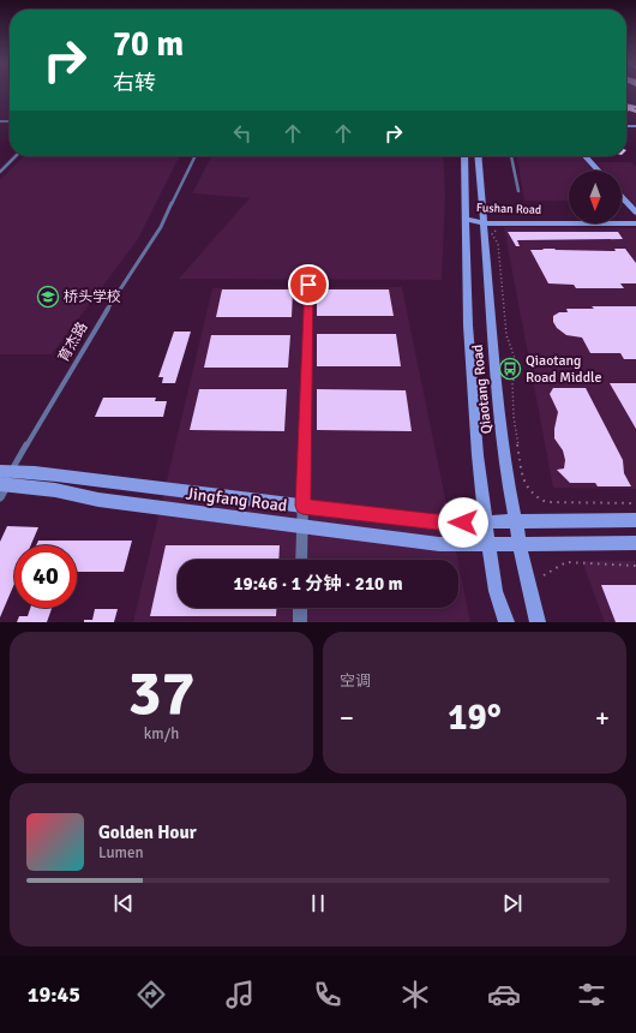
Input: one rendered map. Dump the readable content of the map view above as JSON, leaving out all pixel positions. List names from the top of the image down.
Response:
{
  "streets": {
    "street": ["Fushan Road", "Qiaotang Road", "Jingfang Road"],
    "lane": ["育杰路"]
  },
  "crossings": [
    ["Fushan Road", "Qiaotang Road"],
    ["育杰路", "Jingfang Road"],
    ["Qiaotang Road", "Jingfang Road"]
  ],
  "places": {
    "school or university": ["桥头学校"],
    "bus stop": ["Qiaotang Road Middle"]
  },
  "north": "bottom",
  "page": {
    "turn": ["70 m", "右转"],
    "limit": "40",
    "trip": "19:46 · 1 分钟 · 210 m",
    "tile": [
      ["37", "km/h"],
      "空调"
    ],
    "heat": ["−", "19°", "+"],
    "song": ["Golden Hour", "Lumen"],
    "tabs": "19:45"
  }
}
